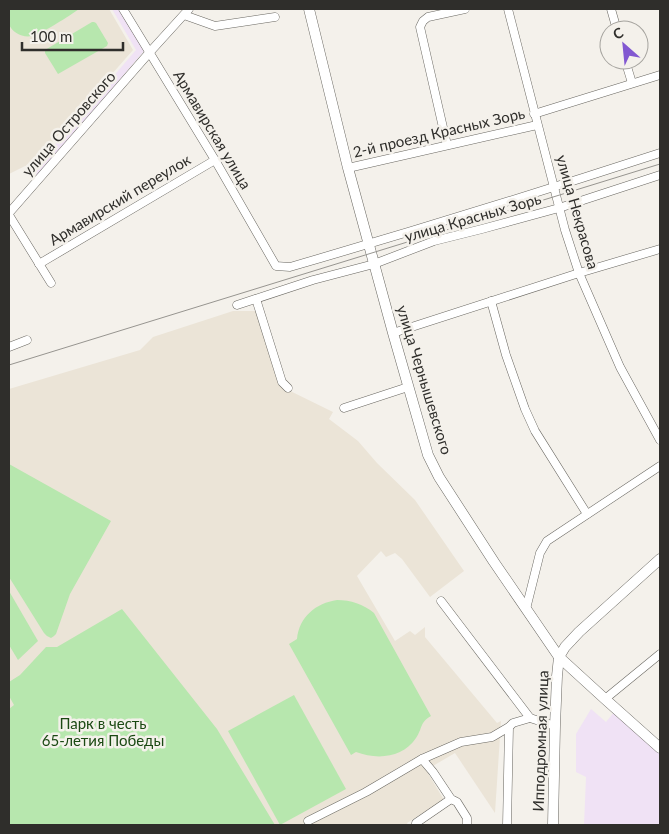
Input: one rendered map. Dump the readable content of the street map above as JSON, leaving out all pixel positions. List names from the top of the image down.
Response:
{
  "streets": {
    "street": [
      "улица Островского",
      "Армавирская улица",
      "2-й проезд Красных Зорь",
      "Армавирский переулок",
      "улица Некрасова",
      "улица Красных Зорь",
      "улица Чернышевского",
      "Ипподромная улица"
    ]
  },
  "crossings": [
    ["улица Островского", "Армавирская улица"],
    ["Армавирская улица", "Армавирский переулок"],
    ["Армавирская улица", "улица Чернышевского"],
    ["2-й проезд Красных Зорь", "улица Некрасова"],
    ["2-й проезд Красных Зорь", "улица Чернышевского"],
    ["улица Некрасова", "улица Красных Зорь"],
    ["улица Красных Зорь", "улица Чернышевского"],
    ["улица Чернышевского", "Ипподромная улица"]
  ],
  "parks": ["Парк в честь 65-летия Победы"],
  "scale_bar": "100 m",
  "north": "top left"
}
